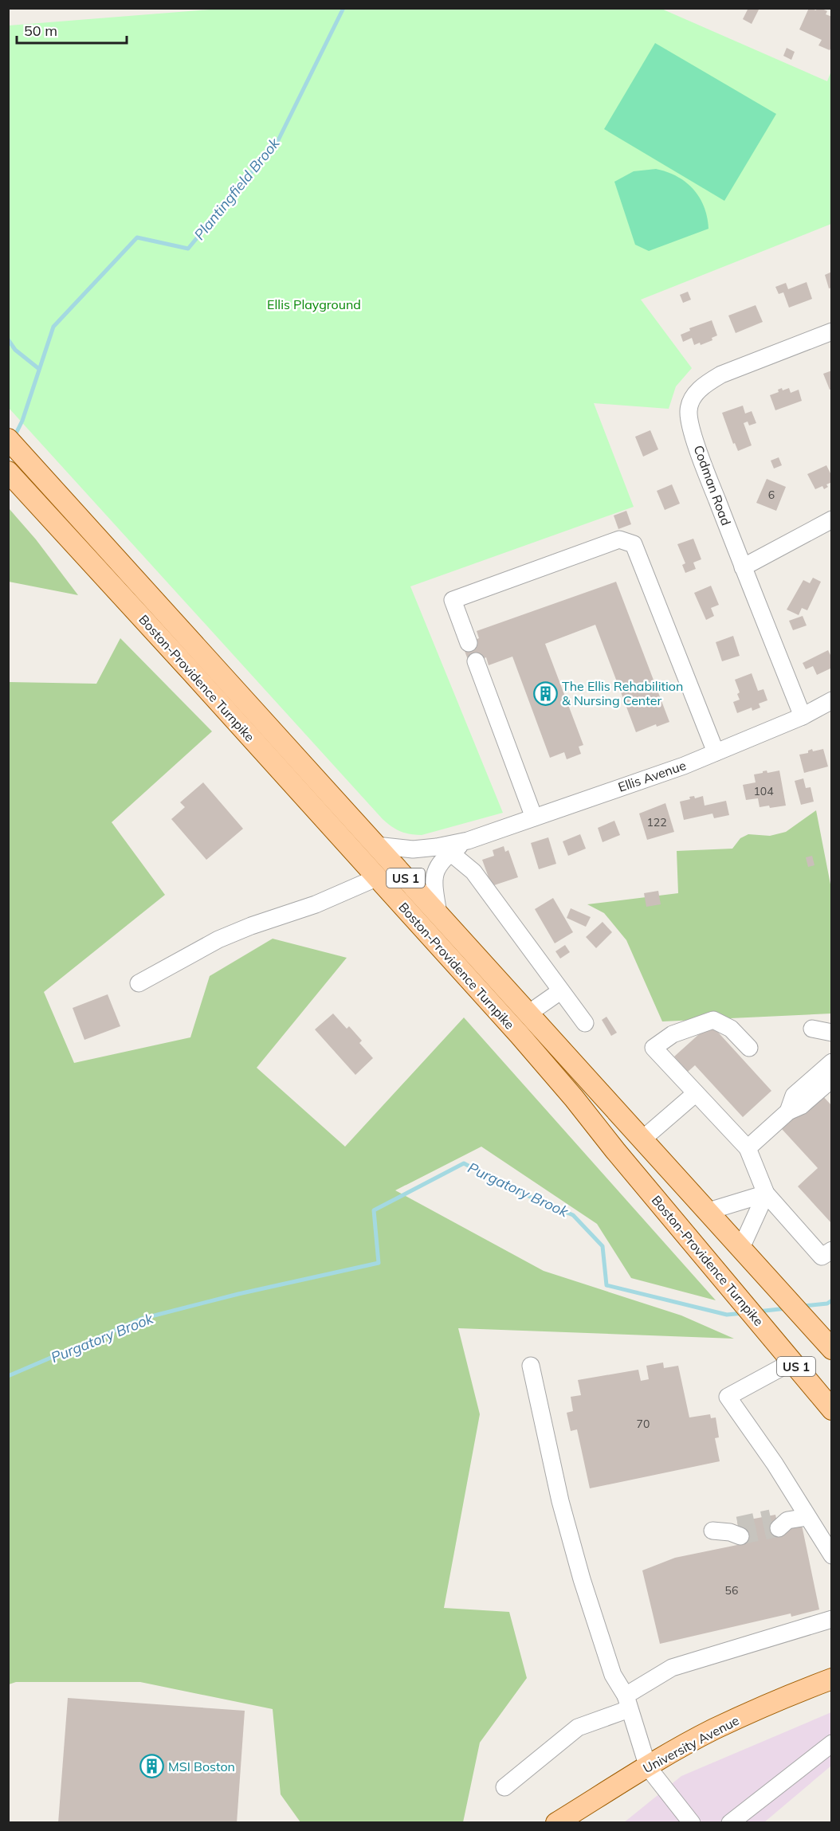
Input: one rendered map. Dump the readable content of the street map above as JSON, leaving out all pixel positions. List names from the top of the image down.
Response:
{
  "streets": {
    "main road": ["Boston-Providence Turnpike", "US 1", "University Avenue"],
    "street": ["Codman Road", "Ellis Avenue"]
  },
  "crossings": [
    ["Codman Road", "Ellis Avenue"],
    ["Boston-Providence Turnpike", "Ellis Avenue"]
  ],
  "water": ["Plantingfield Brook", "Purgatory Brook"],
  "parks": ["Ellis Playground"],
  "places": {
    "building": ["The Ellis Rehabilition & Nursing Center", "MSI Boston"]
  },
  "house_numbers": [
    "6",
    "104",
    "122",
    "70",
    "56"
  ],
  "scale_bar": "50 m"
}
